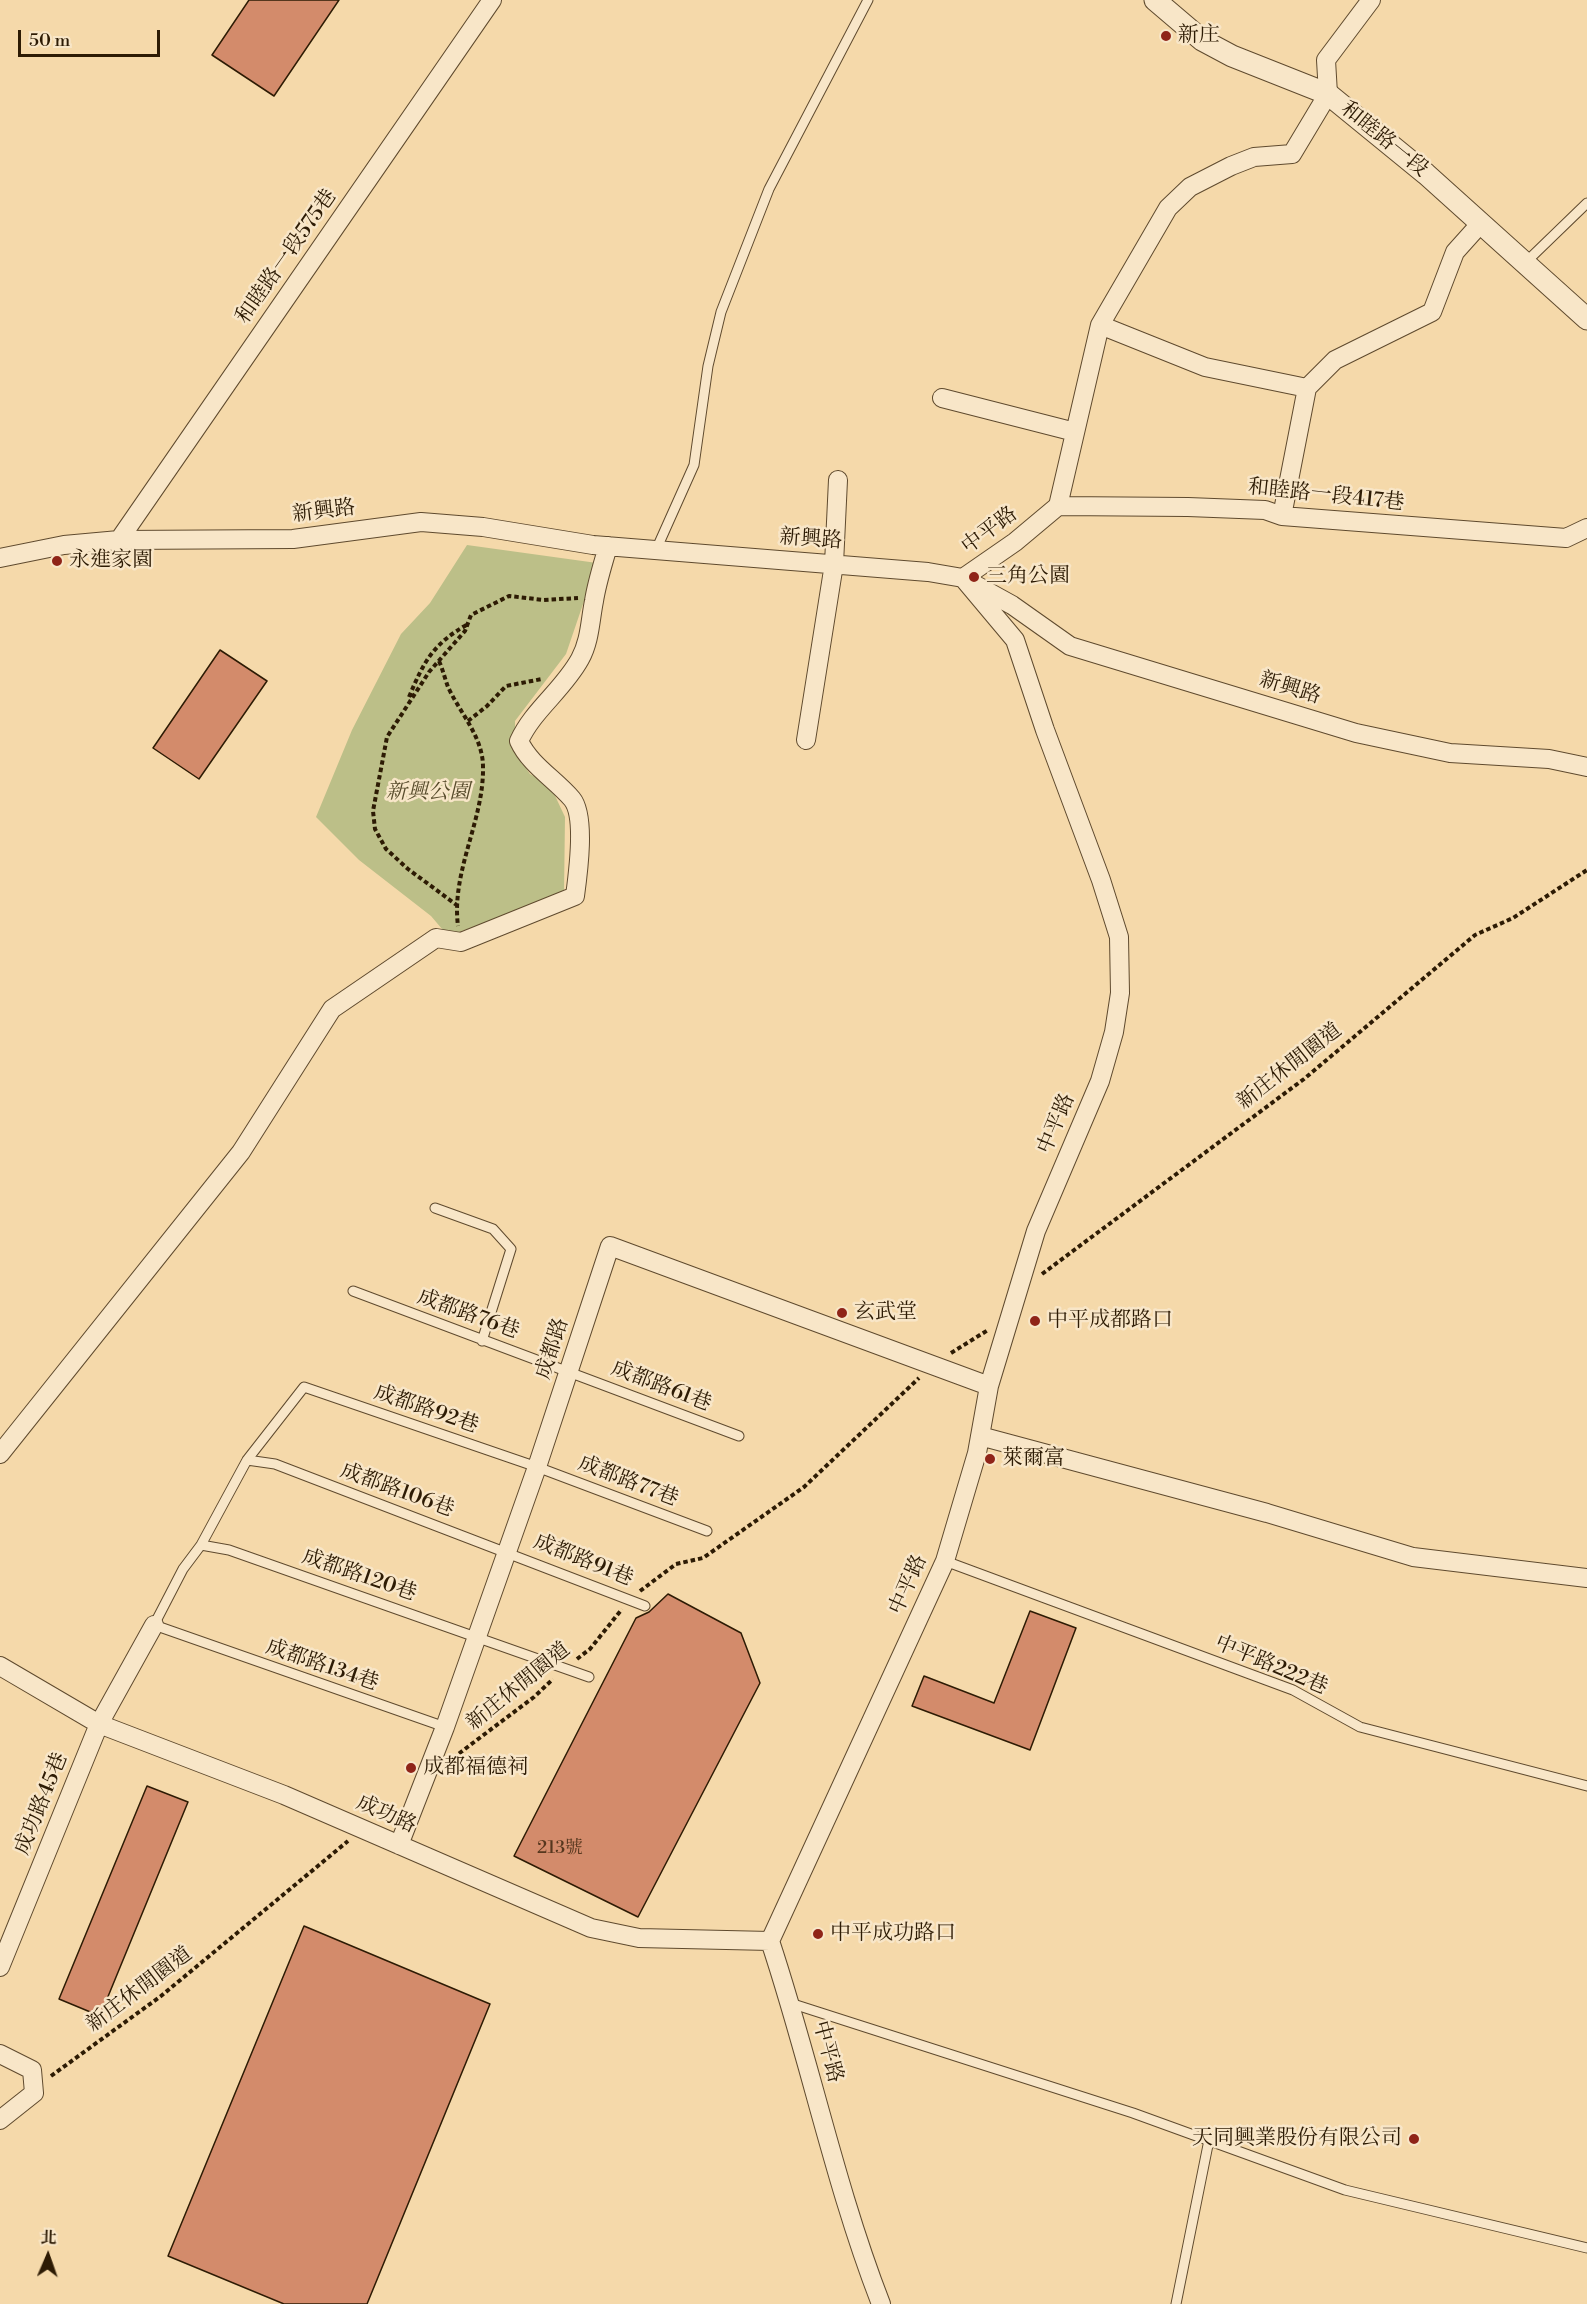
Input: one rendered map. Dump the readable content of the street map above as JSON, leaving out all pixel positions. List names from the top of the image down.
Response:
{
  "streets": {
    "street": [
      "和睦路一段",
      "和睦路一段575巷",
      "和睦路一段417巷",
      "新興路",
      "中平路",
      "成都路",
      "成功路45巷",
      "成功路"
    ],
    "lane": [
      "成都路76巷",
      "成都路61巷",
      "成都路92巷",
      "成都路77巷",
      "成都路106巷",
      "成都路91巷",
      "成都路120巷",
      "成都路134巷",
      "中平路222巷"
    ],
    "path": ["新庄休閒園道"]
  },
  "crossings": [
    ["和睦路一段575巷", "新興路"],
    ["和睦路一段417巷", "中平路"],
    ["新興路", "中平路"],
    ["中平路", "新庄休閒園道"],
    ["中平路", "成都路"],
    ["中平路", "中平路222巷"],
    ["中平路", "成功路"],
    ["新庄休閒園道", "成都路"],
    ["新庄休閒園道", "成都路91巷"],
    ["新庄休閒園道", "成都路120巷"],
    ["新庄休閒園道", "成功路"],
    ["成都路76巷", "成都路"],
    ["成都路76巷", "成都路61巷"],
    ["成都路", "成都路61巷"],
    ["成都路", "成都路92巷"],
    ["成都路", "成都路77巷"],
    ["成都路", "成都路106巷"],
    ["成都路", "成都路91巷"],
    ["成都路", "成都路120巷"],
    ["成都路", "成都路134巷"],
    ["成都路", "成功路"],
    ["成都路92巷", "成都路77巷"],
    ["成都路92巷", "成都路106巷"],
    ["成都路106巷", "成都路91巷"],
    ["成都路134巷", "成功路45巷"],
    ["成功路45巷", "成功路"]
  ],
  "parks": ["新興公園"],
  "places": [
    "新庄",
    "永進家園",
    "三角公園",
    "玄武堂",
    "中平成都路口",
    "萊爾富",
    "成都福德祠",
    "中平成功路口",
    "天同興業股份有限公司"
  ],
  "house_numbers": ["213號"],
  "scale_bar": "50 m",
  "north": "top"
}
